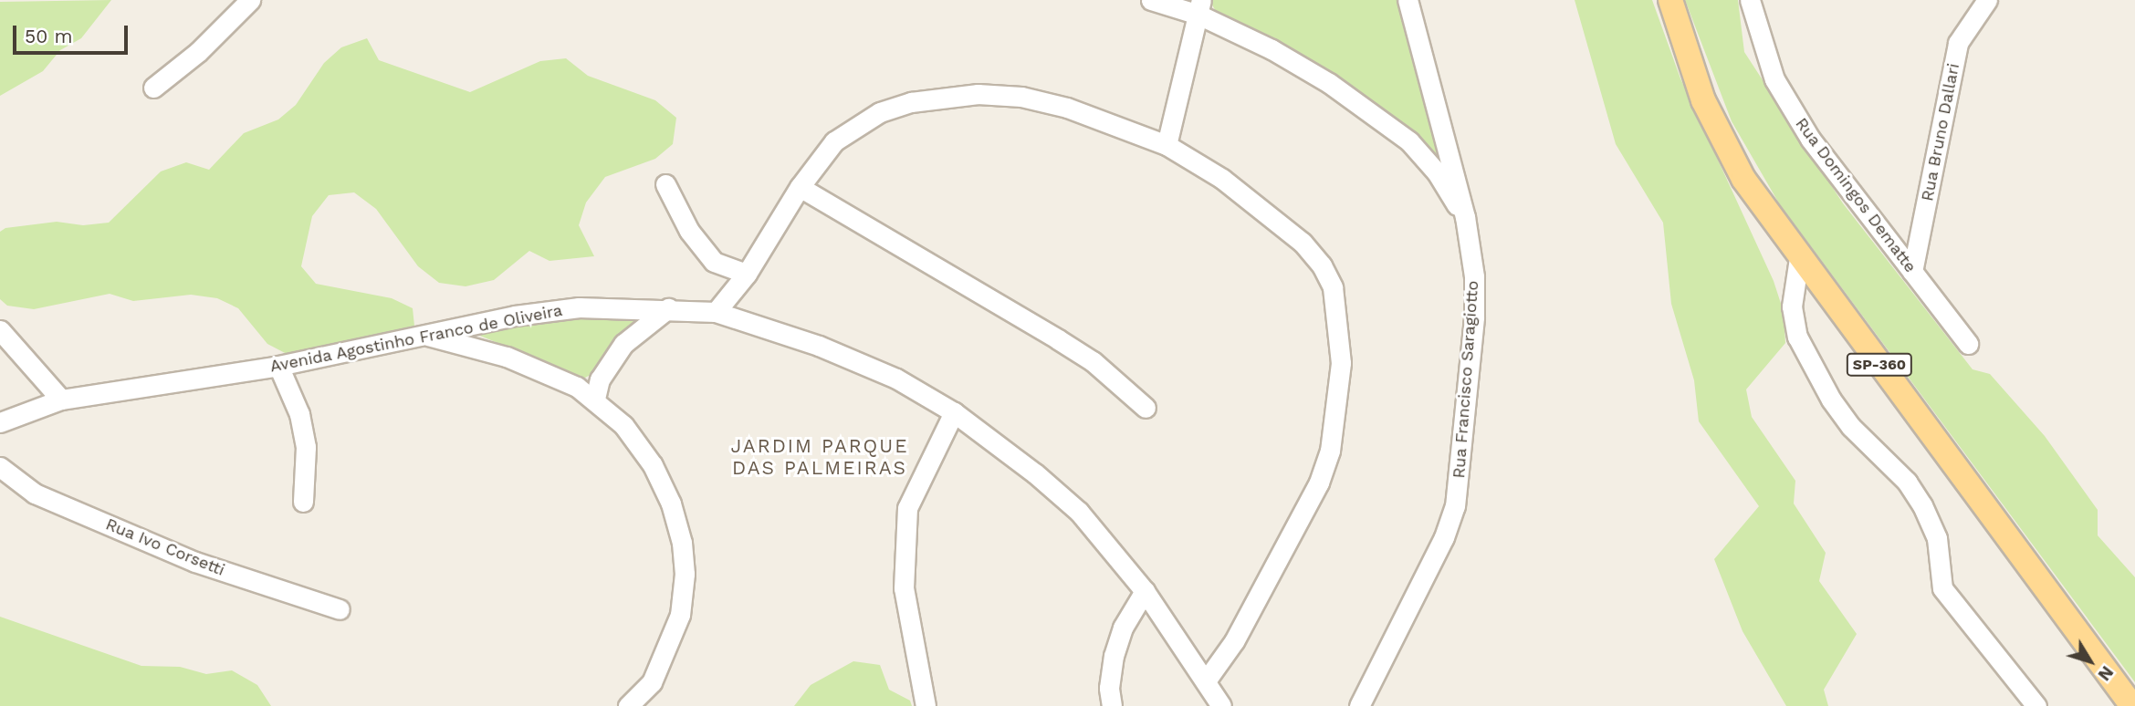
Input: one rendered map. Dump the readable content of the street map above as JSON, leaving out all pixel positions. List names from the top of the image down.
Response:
{
  "streets": {
    "main road": ["SP-360"],
    "street": [
      "Rua Bruno Dallari",
      "Rua Domingos Dematte",
      "Avenida Agostinho Franco de Oliveira",
      "Rua Francisco Saragiotto",
      "Rua Ivo Corsetti"
    ]
  },
  "crossings": [
    ["Rua Bruno Dallari", "Rua Domingos Dematte"]
  ],
  "districts": ["JARDIM PARQUE DAS PALMEIRAS"],
  "scale_bar": "50 m",
  "north": "bottom right"
}
